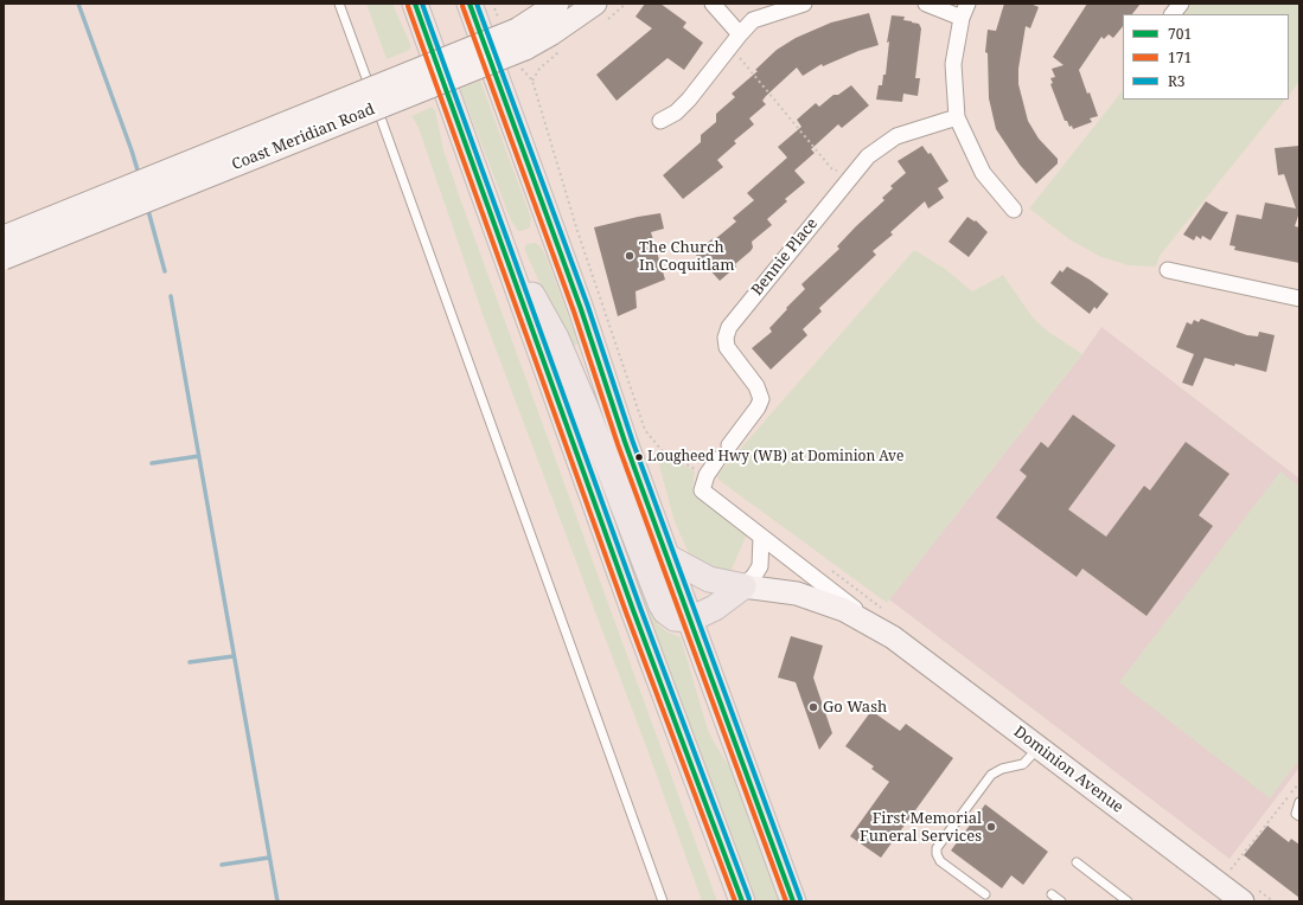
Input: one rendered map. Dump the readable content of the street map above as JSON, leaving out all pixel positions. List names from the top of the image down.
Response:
{
  "streets": {
    "main road": ["Coast Meridian Road", "Dominion Avenue"],
    "street": ["Bennie Place"]
  },
  "places": [
    "The Church In Coquitlam",
    "Lougheed Hwy (WB) at Dominion Ave",
    "Go Wash",
    "First Memorial Funeral Services"
  ],
  "lines": ["transit line 701", "transit line R3", "transit line 171"],
  "legend": ["701", "171", "R3"]
}
